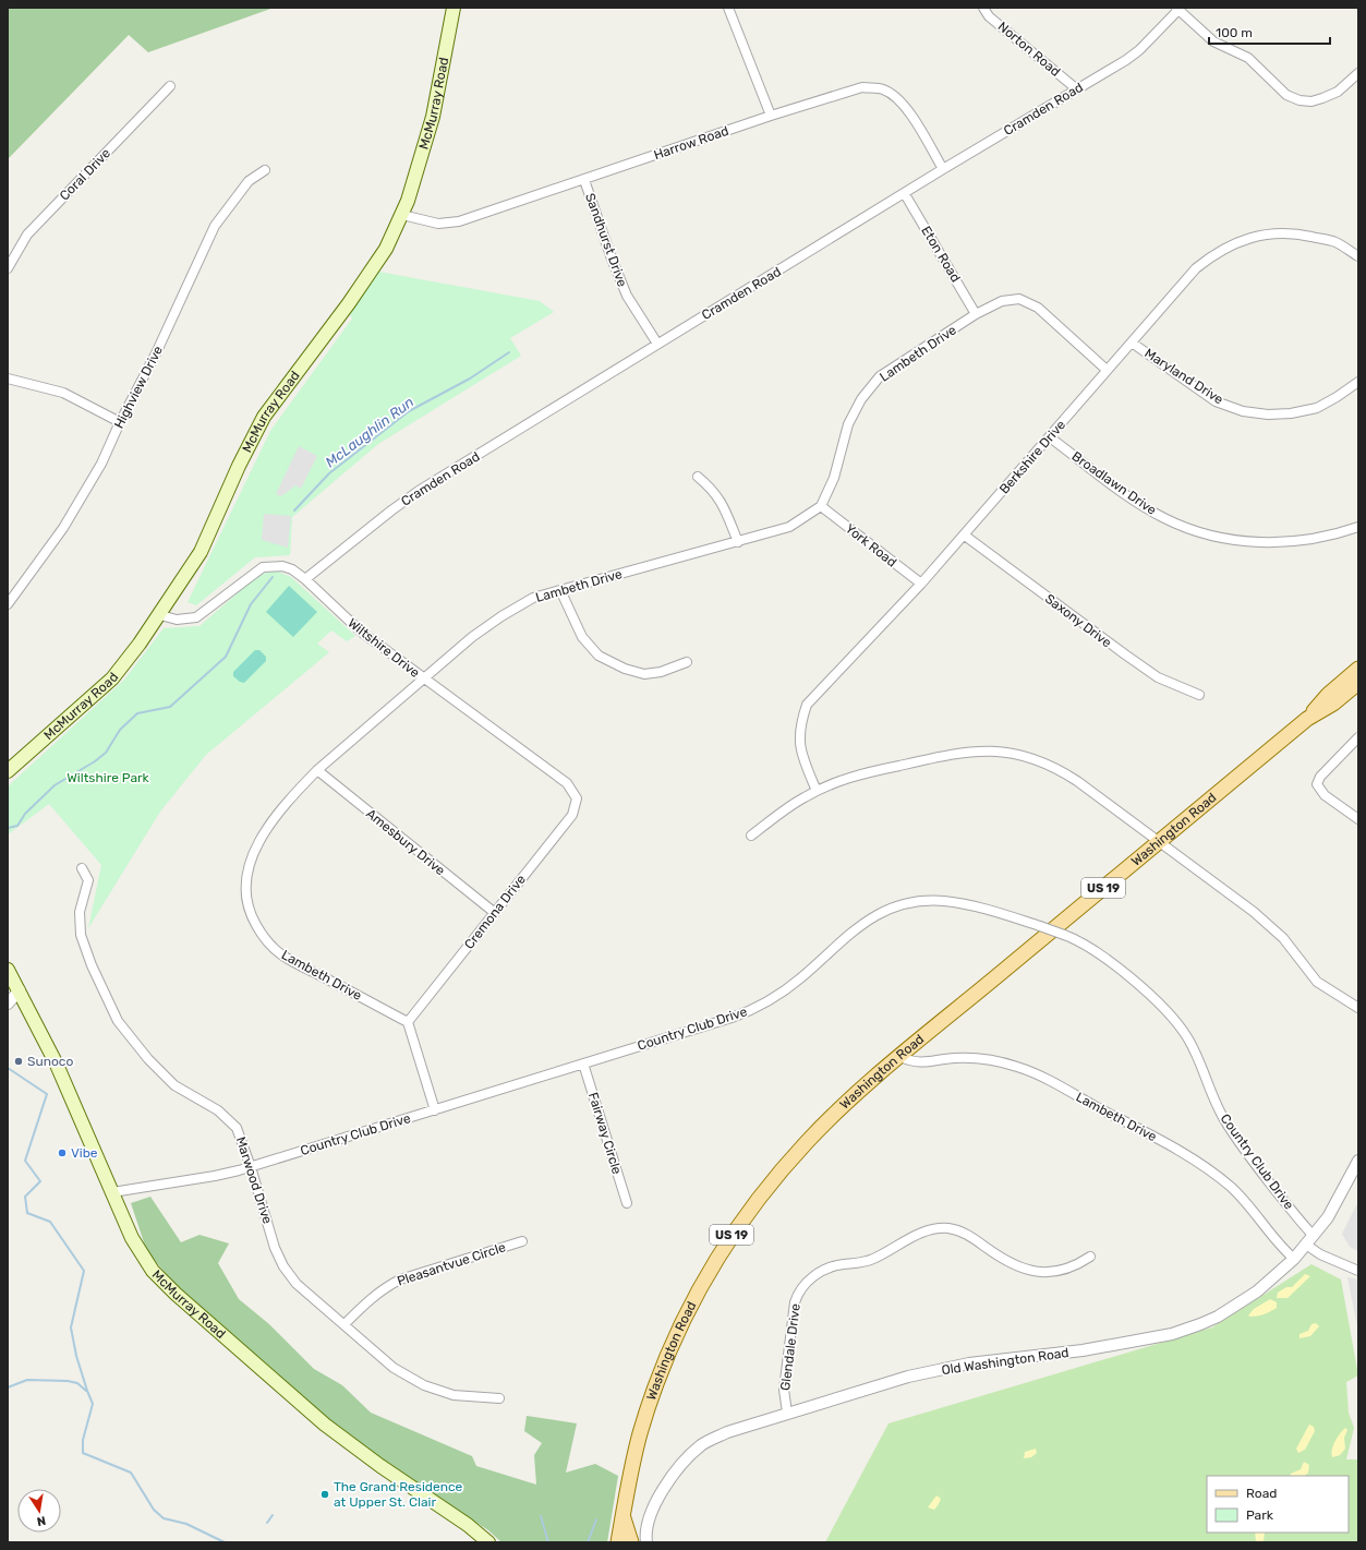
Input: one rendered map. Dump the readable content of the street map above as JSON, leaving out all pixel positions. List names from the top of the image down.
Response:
{
  "streets": {
    "main road": ["McMurray Road", "Washington Road", "US 19"],
    "street": [
      "Norton Road",
      "Cramden Road",
      "Harrow Road",
      "Coral Drive",
      "Sandhurst Drive",
      "Eton Road",
      "Lambeth Drive",
      "Maryland Drive",
      "Highview Drive",
      "Berkshire Drive",
      "Broadlawn Drive",
      "York Road",
      "Saxony Drive",
      "Wiltshire Drive",
      "Amesbury Drive",
      "Cremona Drive",
      "Country Club Drive",
      "Fairway Circle",
      "Marwood Drive",
      "Pleasantvue Circle",
      "Glendale Drive",
      "Old Washington Road"
    ]
  },
  "crossings": [
    ["Norton Road", "Cramden Road"],
    ["McMurray Road", "Harrow Road"],
    ["McMurray Road", "Wiltshire Drive"],
    ["McMurray Road", "Country Club Drive"],
    ["Cramden Road", "Harrow Road"],
    ["Cramden Road", "Sandhurst Drive"],
    ["Cramden Road", "Eton Road"],
    ["Cramden Road", "Wiltshire Drive"],
    ["Harrow Road", "Sandhurst Drive"],
    ["Eton Road", "Lambeth Drive"],
    ["Lambeth Drive", "Berkshire Drive"],
    ["Lambeth Drive", "York Road"],
    ["Lambeth Drive", "Wiltshire Drive"],
    ["Lambeth Drive", "Washington Road"],
    ["Lambeth Drive", "Amesbury Drive"],
    ["Lambeth Drive", "Cremona Drive"],
    ["Lambeth Drive", "Old Washington Road"],
    ["Maryland Drive", "Berkshire Drive"],
    ["Berkshire Drive", "Broadlawn Drive"],
    ["Berkshire Drive", "York Road"],
    ["Berkshire Drive", "Saxony Drive"],
    ["Wiltshire Drive", "Cremona Drive"],
    ["Amesbury Drive", "Cremona Drive"],
    ["Country Club Drive", "Fairway Circle"],
    ["Country Club Drive", "Marwood Drive"],
    ["Country Club Drive", "Old Washington Road"],
    ["Marwood Drive", "Pleasantvue Circle"],
    ["Glendale Drive", "Old Washington Road"]
  ],
  "water": ["McLaughlin Run"],
  "parks": ["Wiltshire Park"],
  "places": ["Sunoco", "Vibe", "The Grand Residence at Upper St. Clair"],
  "legend": ["Road", "Park"],
  "scale_bar": "100 m",
  "north": "bottom"
}
